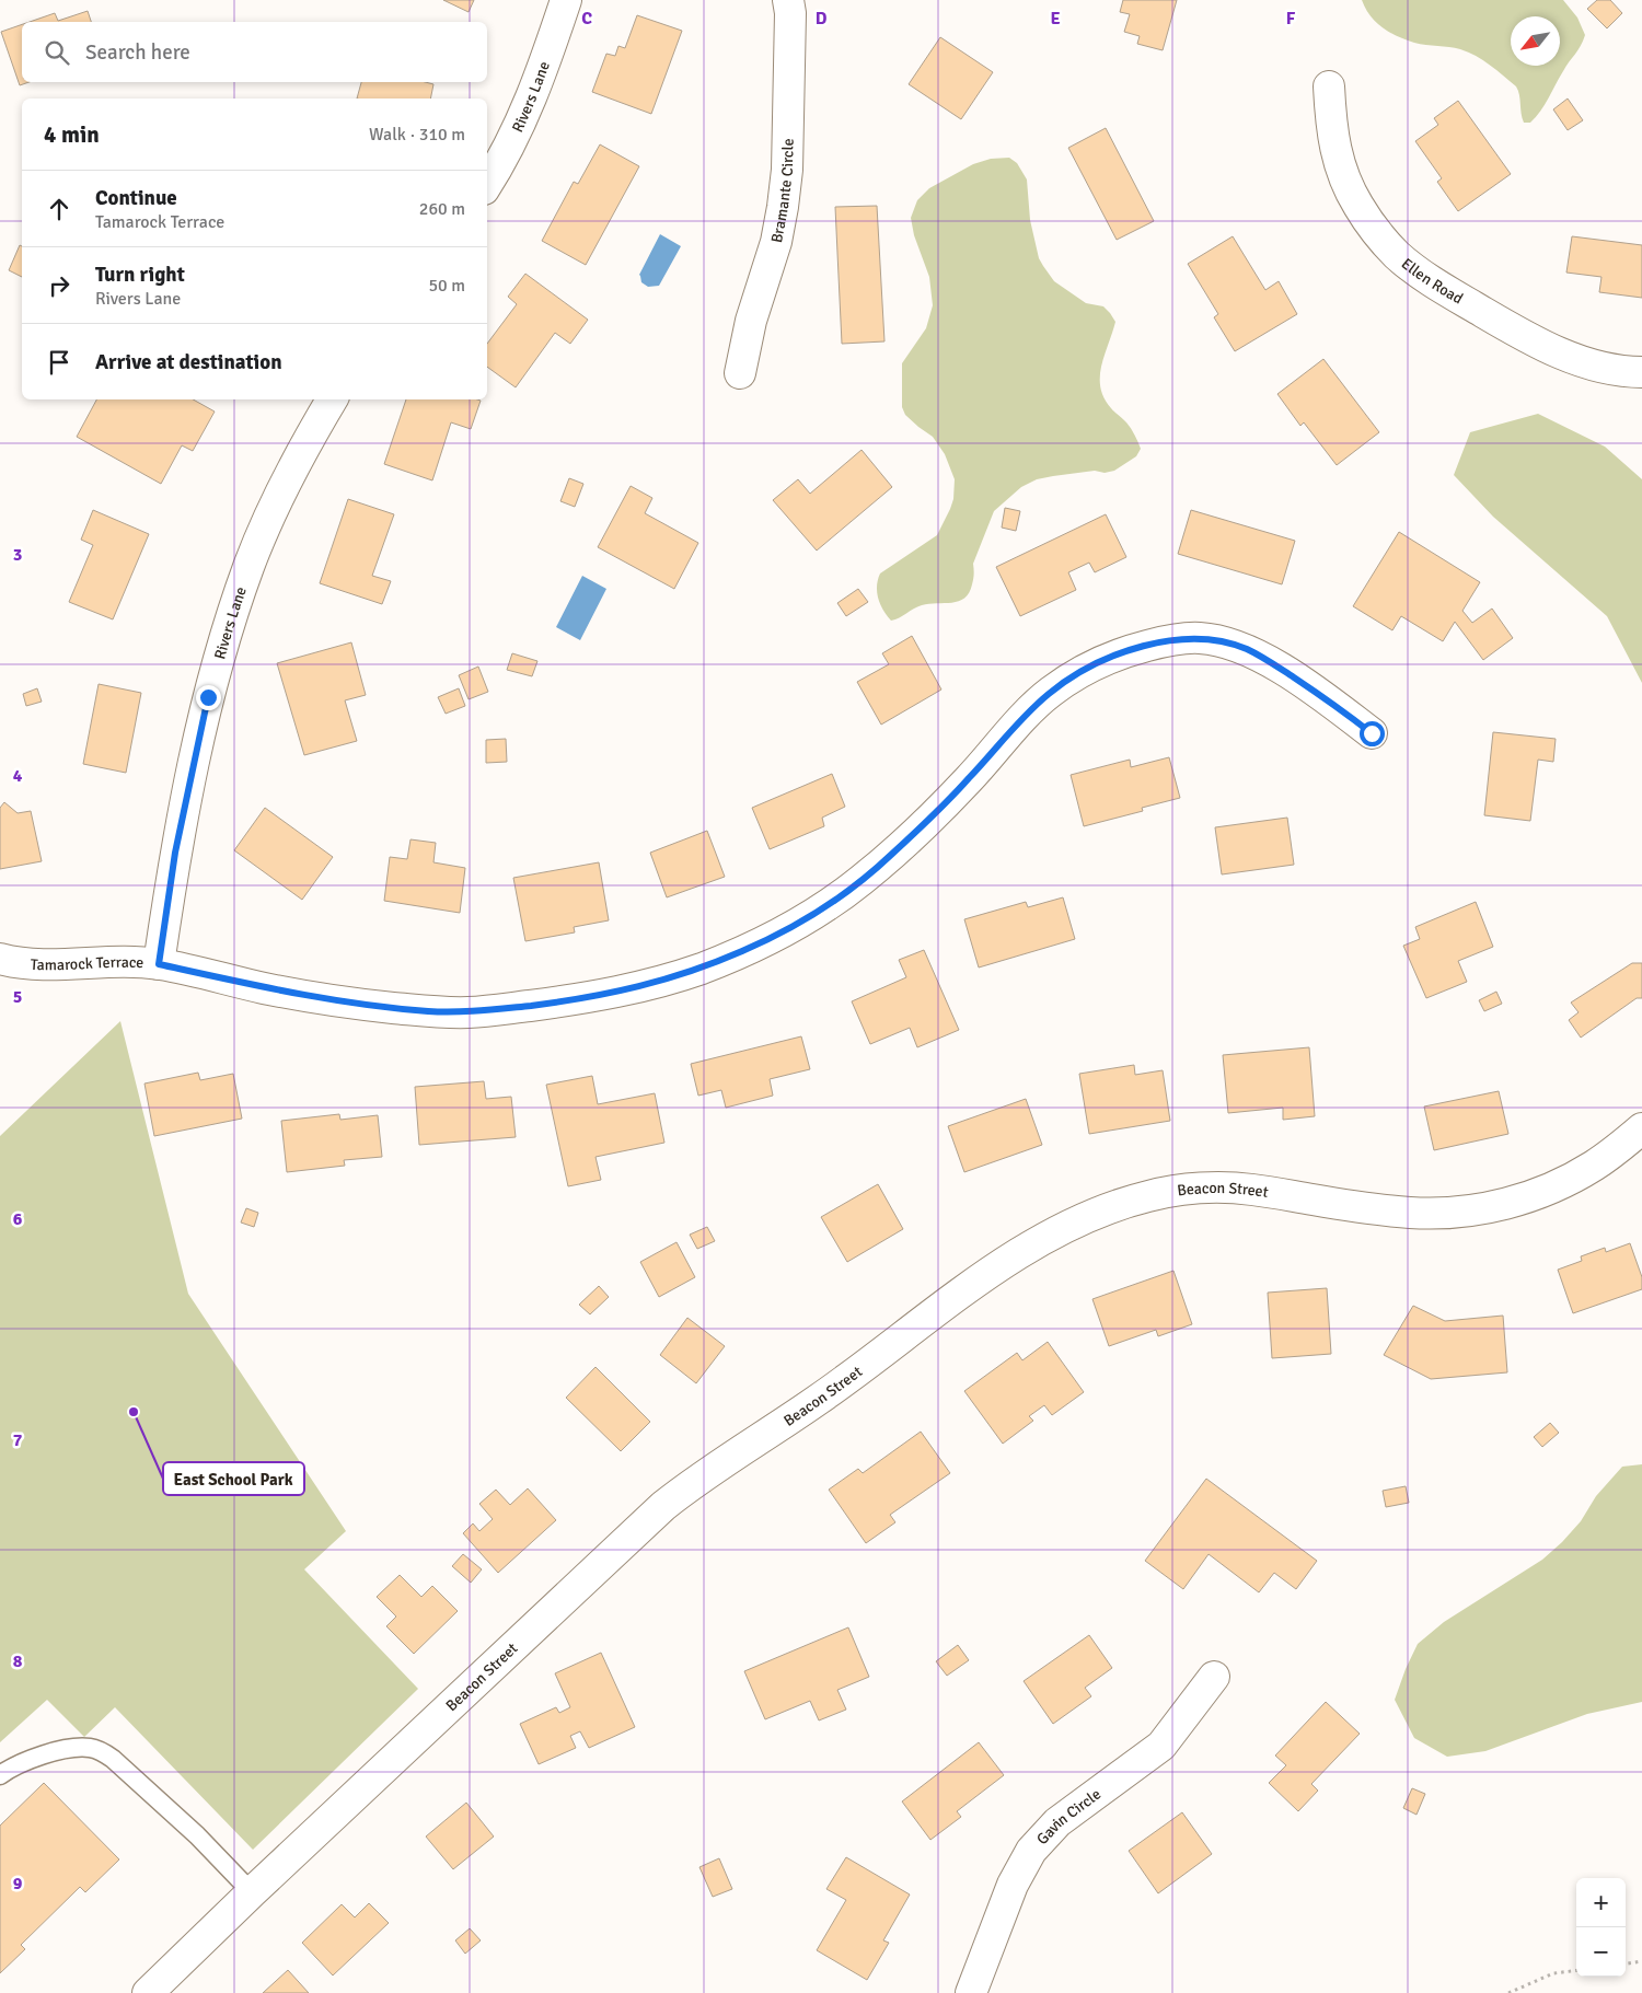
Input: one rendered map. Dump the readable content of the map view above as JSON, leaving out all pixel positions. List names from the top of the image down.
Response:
{
  "streets": {
    "street": [
      "Rivers Lane",
      "Bramante Circle",
      "Ellen Road",
      "Tamarock Terrace",
      "Beacon Street",
      "Gavin Circle"
    ]
  },
  "crossings": [
    ["Rivers Lane", "Tamarock Terrace"]
  ],
  "places": ["East School Park"],
  "north": "bottom left",
  "page": {
    "search": "Search here",
    "heading": ["4 min", "Walk · 310 m"],
    "list": [
      ["Continue", "Tamarock Terrace", "260 m"],
      ["Turn right", "Rivers Lane", "50 m"],
      "Arrive at destination"
    ],
    "map_buttons": ["+", "−"]
  },
  "grid": {
    "columns": [
      "C",
      "D",
      "E",
      "F"
    ],
    "rows": [
      "3",
      "4",
      "5",
      "6",
      "7",
      "8",
      "9"
    ]
  }
}
